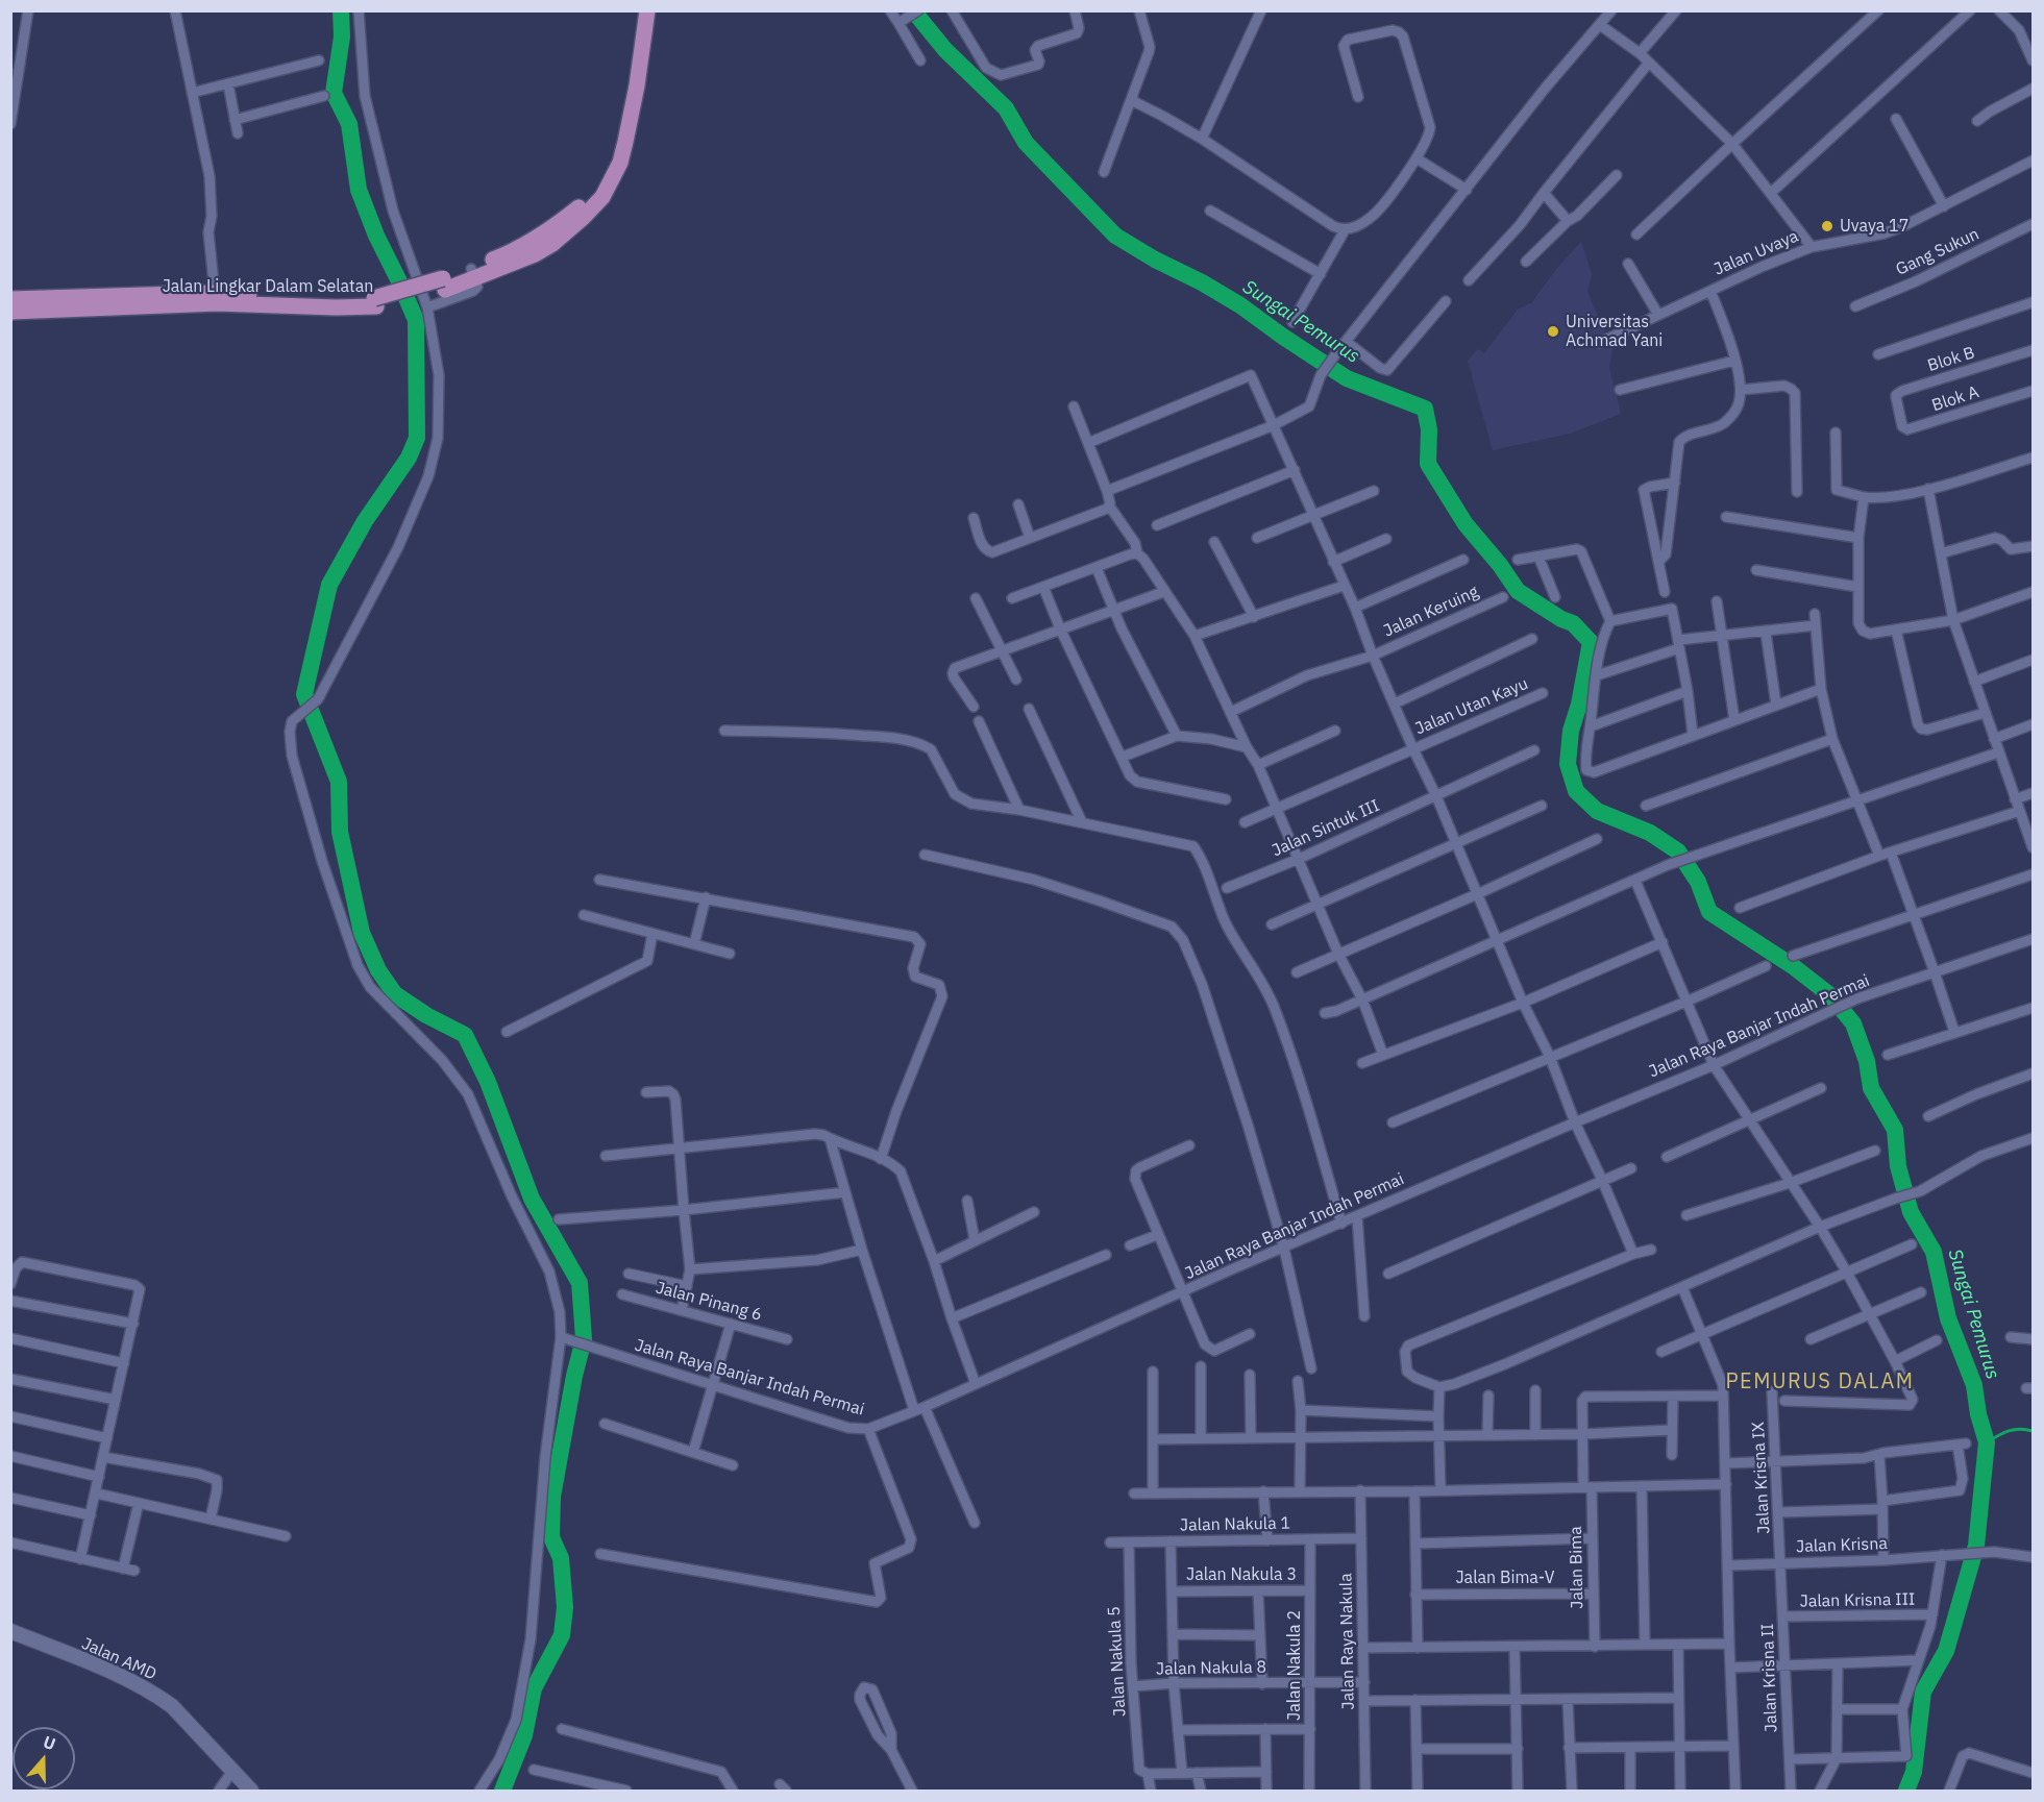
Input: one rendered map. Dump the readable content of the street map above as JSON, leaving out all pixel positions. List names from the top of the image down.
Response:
{
  "streets": {
    "main road": ["Jalan Lingkar Dalam Selatan"],
    "street": [
      "Gang Sukun",
      "Jalan Uvaya",
      "Blok B",
      "Blok A",
      "Jalan Keruing",
      "Jalan Utan Kayu",
      "Jalan Sintuk III",
      "Jalan Raya Banjar Indah Permai",
      "Jalan Pinang 6",
      "Jalan Krisna IX",
      "Jalan Nakula 1",
      "Jalan Krisna",
      "Jalan Bima",
      "Jalan Nakula 3",
      "Jalan Bima-V",
      "Jalan Krisna III",
      "Jalan Raya Nakula",
      "Jalan AMD",
      "Jalan Nakula 5",
      "Jalan Nakula 2",
      "Jalan Nakula 8",
      "Jalan Krisna II"
    ]
  },
  "crossings": [
    ["Blok B", "Blok A"],
    ["Jalan Krisna IX", "Jalan Krisna"],
    ["Jalan Krisna IX", "Jalan Krisna II"],
    ["Jalan Nakula 1", "Jalan Raya Nakula"],
    ["Jalan Nakula 1", "Jalan Nakula 5"],
    ["Jalan Nakula 1", "Jalan Nakula 2"],
    ["Jalan Krisna", "Jalan Krisna II"],
    ["Jalan Bima", "Jalan Bima-V"],
    ["Jalan Nakula 3", "Jalan Nakula 2"],
    ["Jalan Krisna III", "Jalan Krisna II"],
    ["Jalan Raya Nakula", "Jalan Nakula 8"],
    ["Jalan Nakula 5", "Jalan Nakula 8"],
    ["Jalan Nakula 2", "Jalan Nakula 8"]
  ],
  "districts": ["PEMURUS DALAM"],
  "water": ["Sungai Pemurus"],
  "places": ["Uvaya 17", "Universitas Achmad Yani"],
  "north": "top"
}
